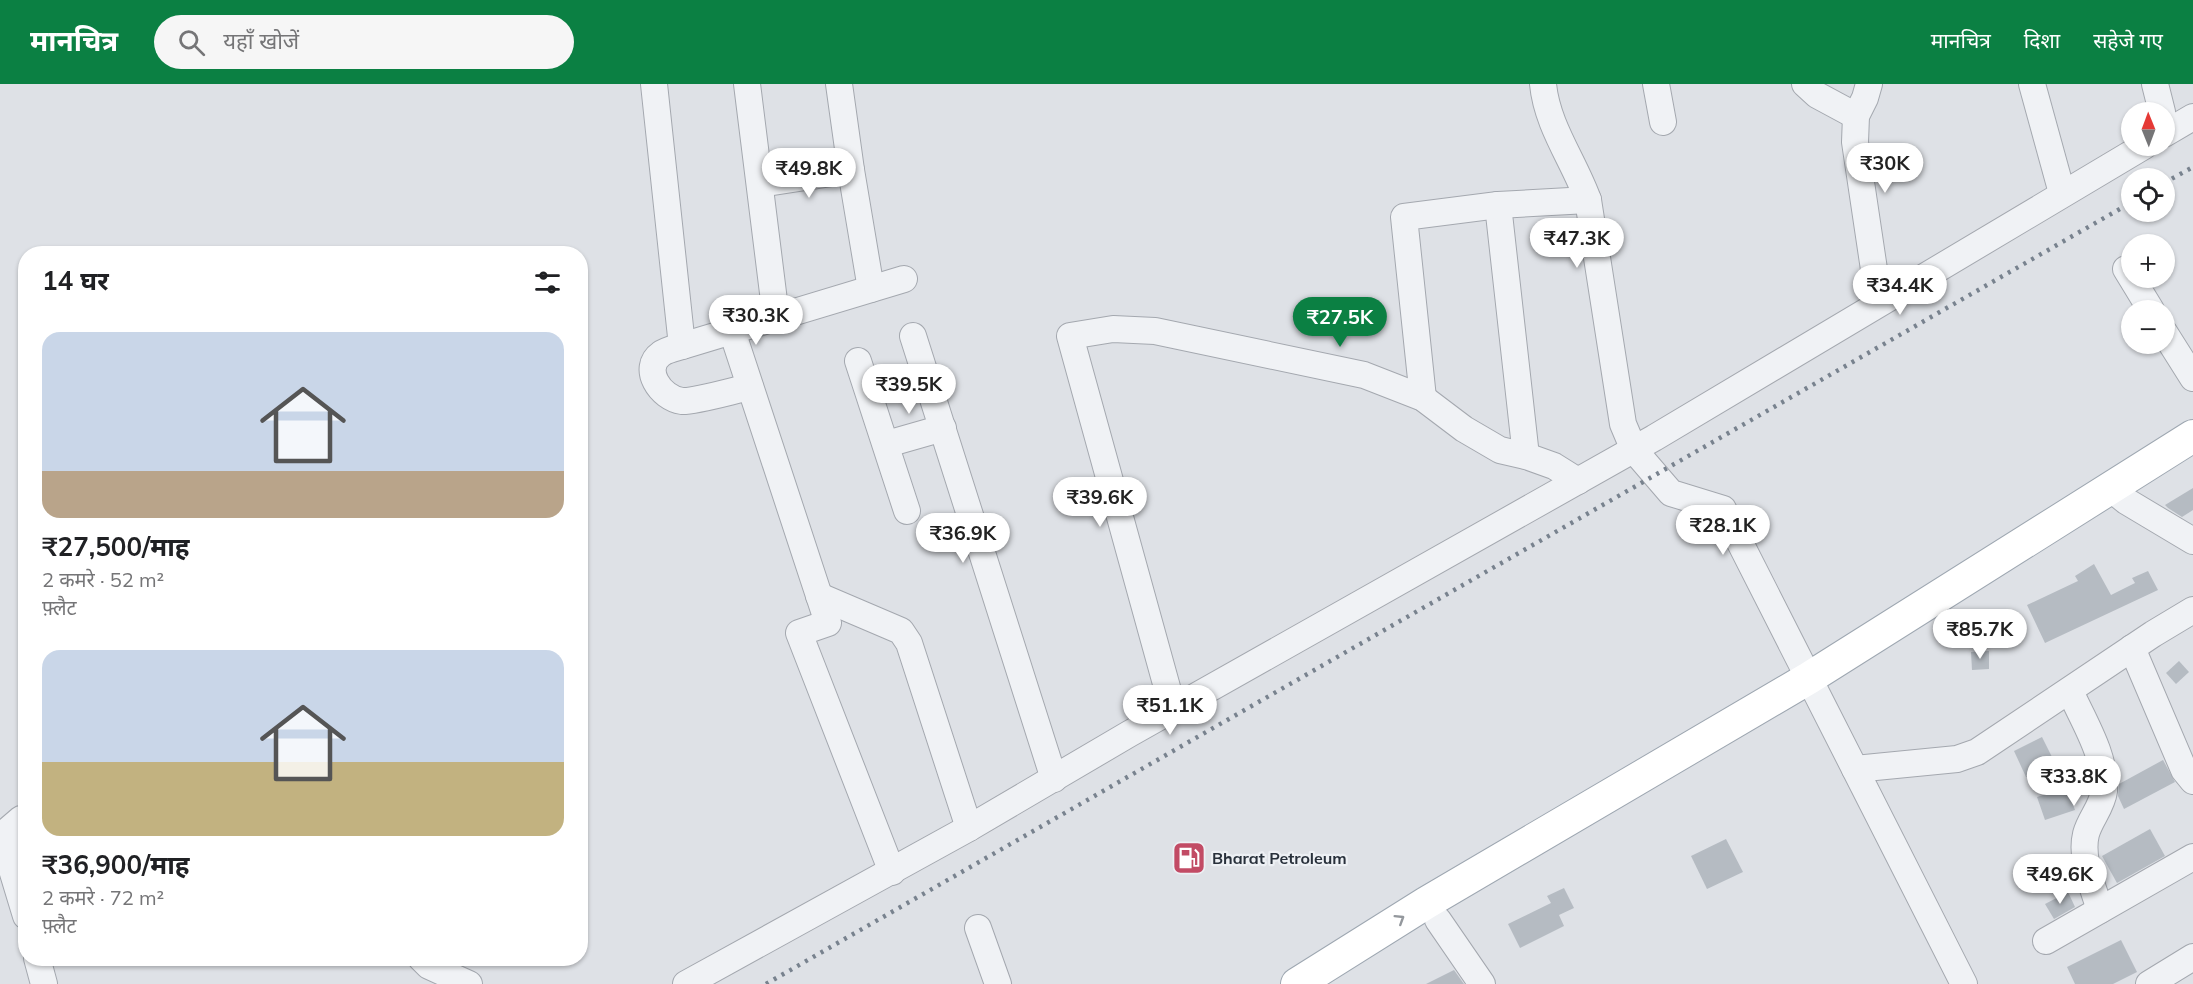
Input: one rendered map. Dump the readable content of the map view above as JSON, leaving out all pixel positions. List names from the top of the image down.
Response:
{
  "places": {
    "fuel station": ["Bharat Petroleum"]
  },
  "north": "top",
  "page": {
    "header": "मानचित्र",
    "search": "यहाँ खोजें",
    "nav": ["मानचित्र", "दिशा", "सहेजे गए"],
    "map_buttons": ["+", "−"],
    "price": [
      "₹30K",
      "₹49.8K",
      "₹47.3K",
      "₹34.4K",
      "₹30.3K",
      "₹27.5K",
      "₹39.5K",
      "₹39.6K",
      "₹28.1K",
      "₹36.9K",
      "₹85.7K",
      "₹51.1K",
      "₹33.8K",
      "₹49.6K"
    ],
    "heading": "14 घर",
    "list": [
      {
        "name": "₹27,500/माह",
        "note": "2 कमरे · 52 m² · फ़्लैट"
      },
      {
        "name": "₹36,900/माह",
        "note": "2 कमरे · 72 m² · फ़्लैट"
      }
    ]
  }
}
